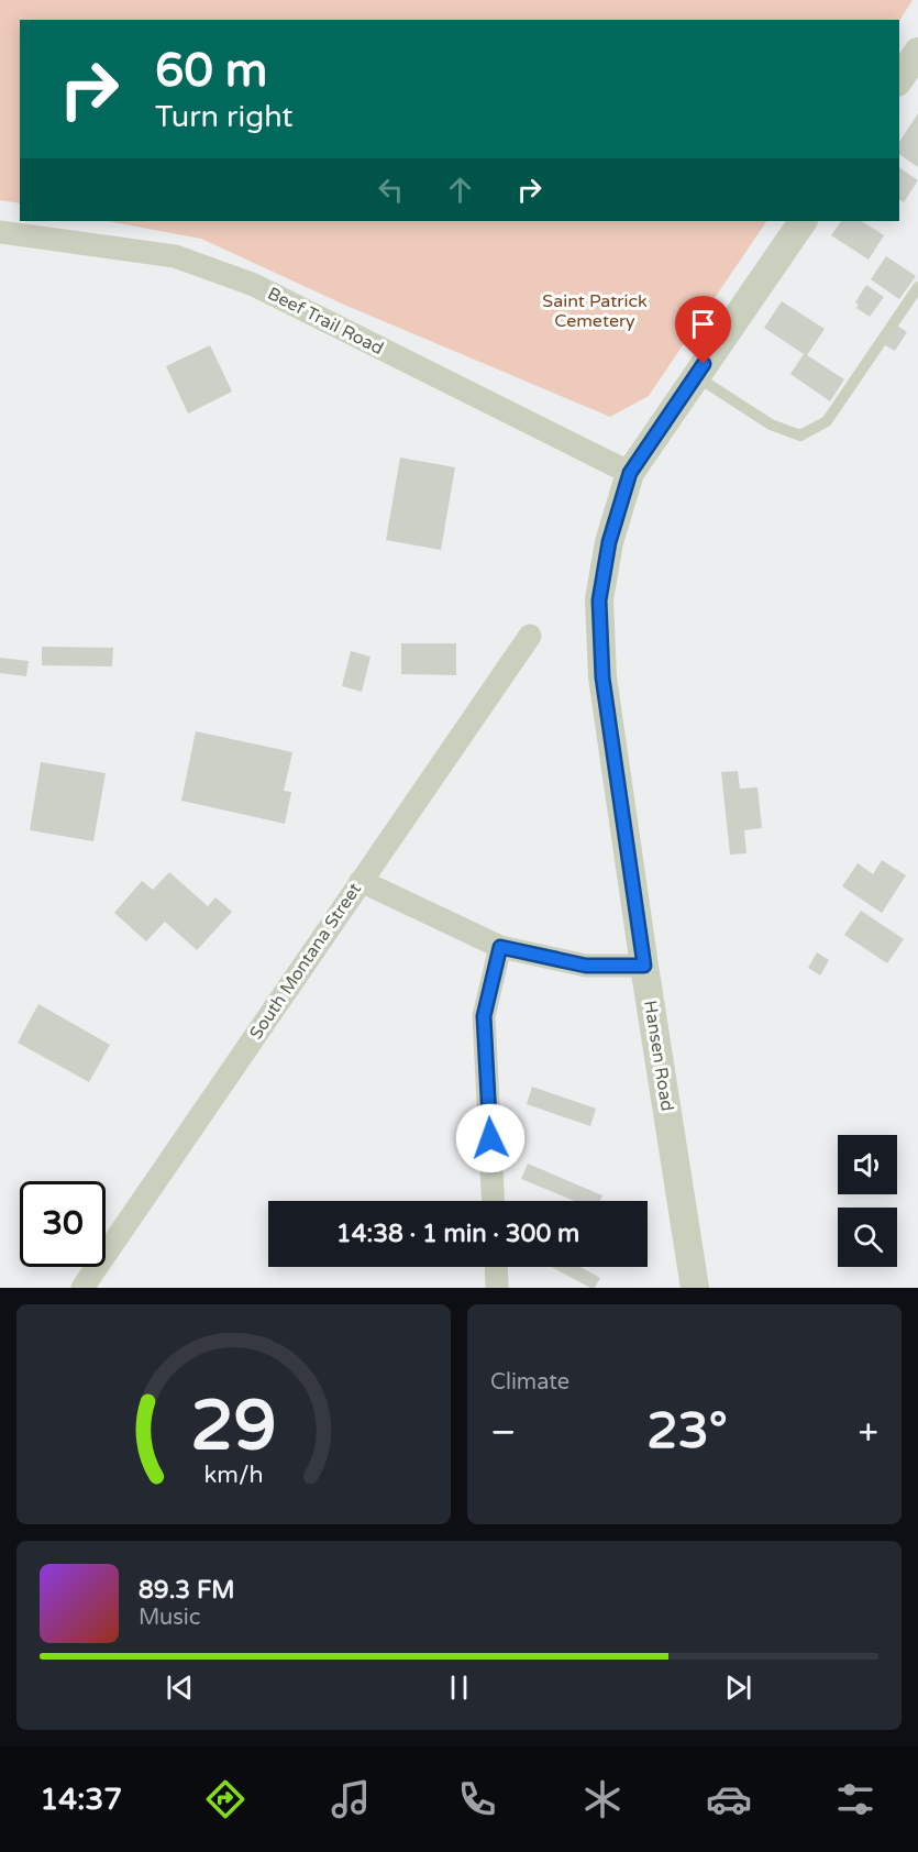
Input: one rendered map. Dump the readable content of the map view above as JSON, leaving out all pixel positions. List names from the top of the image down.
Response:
{
  "streets": {
    "street": ["Beef Trail Road", "South Montana Street", "Hansen Road"]
  },
  "crossings": [
    ["Beef Trail Road", "Hansen Road"]
  ],
  "parks": ["Saint Patrick Cemetery"],
  "page": {
    "turn": ["60 m", "Turn right"],
    "limit": "30",
    "trip": "14:38 · 1 min · 300 m",
    "tile": "Climate",
    "heat": ["−", "23°", "+"],
    "song": ["89.3 FM", "Music"],
    "tabs": "14:37",
    "gauge": ["29", "km/h"]
  }
}
